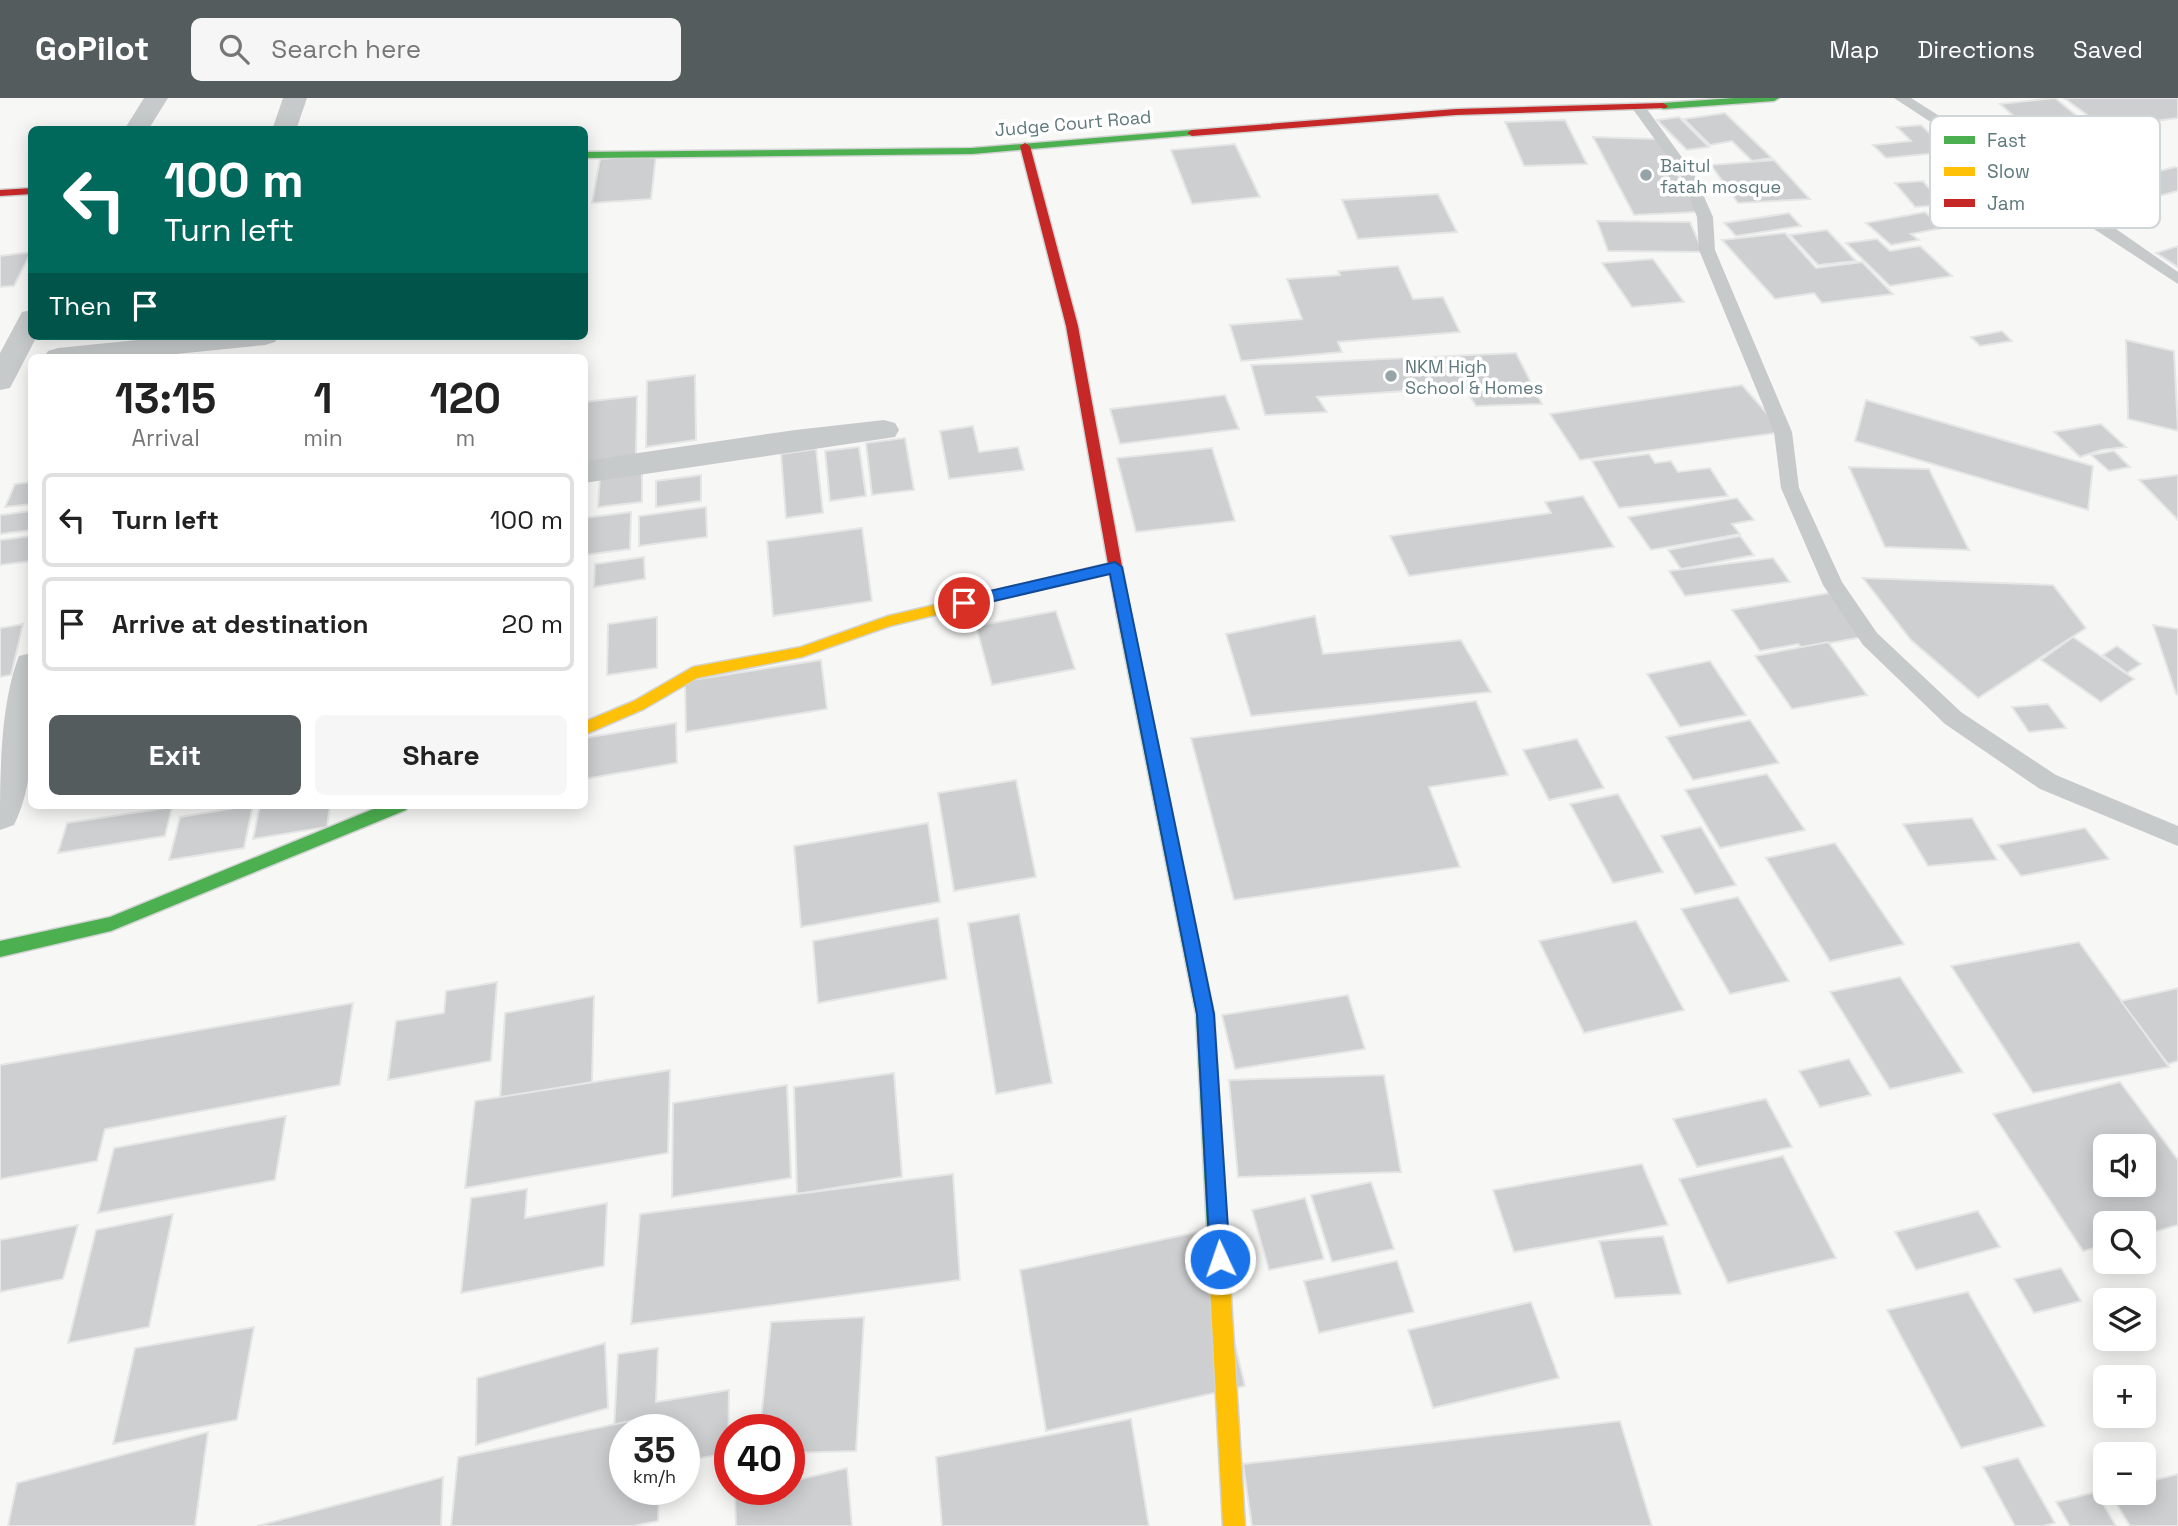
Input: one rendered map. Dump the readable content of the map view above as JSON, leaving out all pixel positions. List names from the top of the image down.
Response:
{
  "streets": {
    "street": ["Judge Court Road"]
  },
  "places": ["Baitul fatah mosque", "NKM High School & Homes"],
  "legend": ["Fast", "Slow", "Jam"],
  "page": {
    "header": "GoPilot",
    "search": "Search here",
    "nav": ["Map", "Directions", "Saved"],
    "turn": ["100 m", "Turn left"],
    "then": "Then",
    "eta": [
      "13:15",
      "Arrival",
      "1",
      "min",
      "120",
      "m"
    ],
    "list": [
      {
        "name": "Turn left",
        "value": "100 m"
      },
      {
        "name": "Arrive at destination",
        "value": "20 m"
      }
    ],
    "buttons": ["Exit", "Share"],
    "map_buttons": ["+", "−"],
    "speed": "35 km/h",
    "limit": "40"
  }
}
